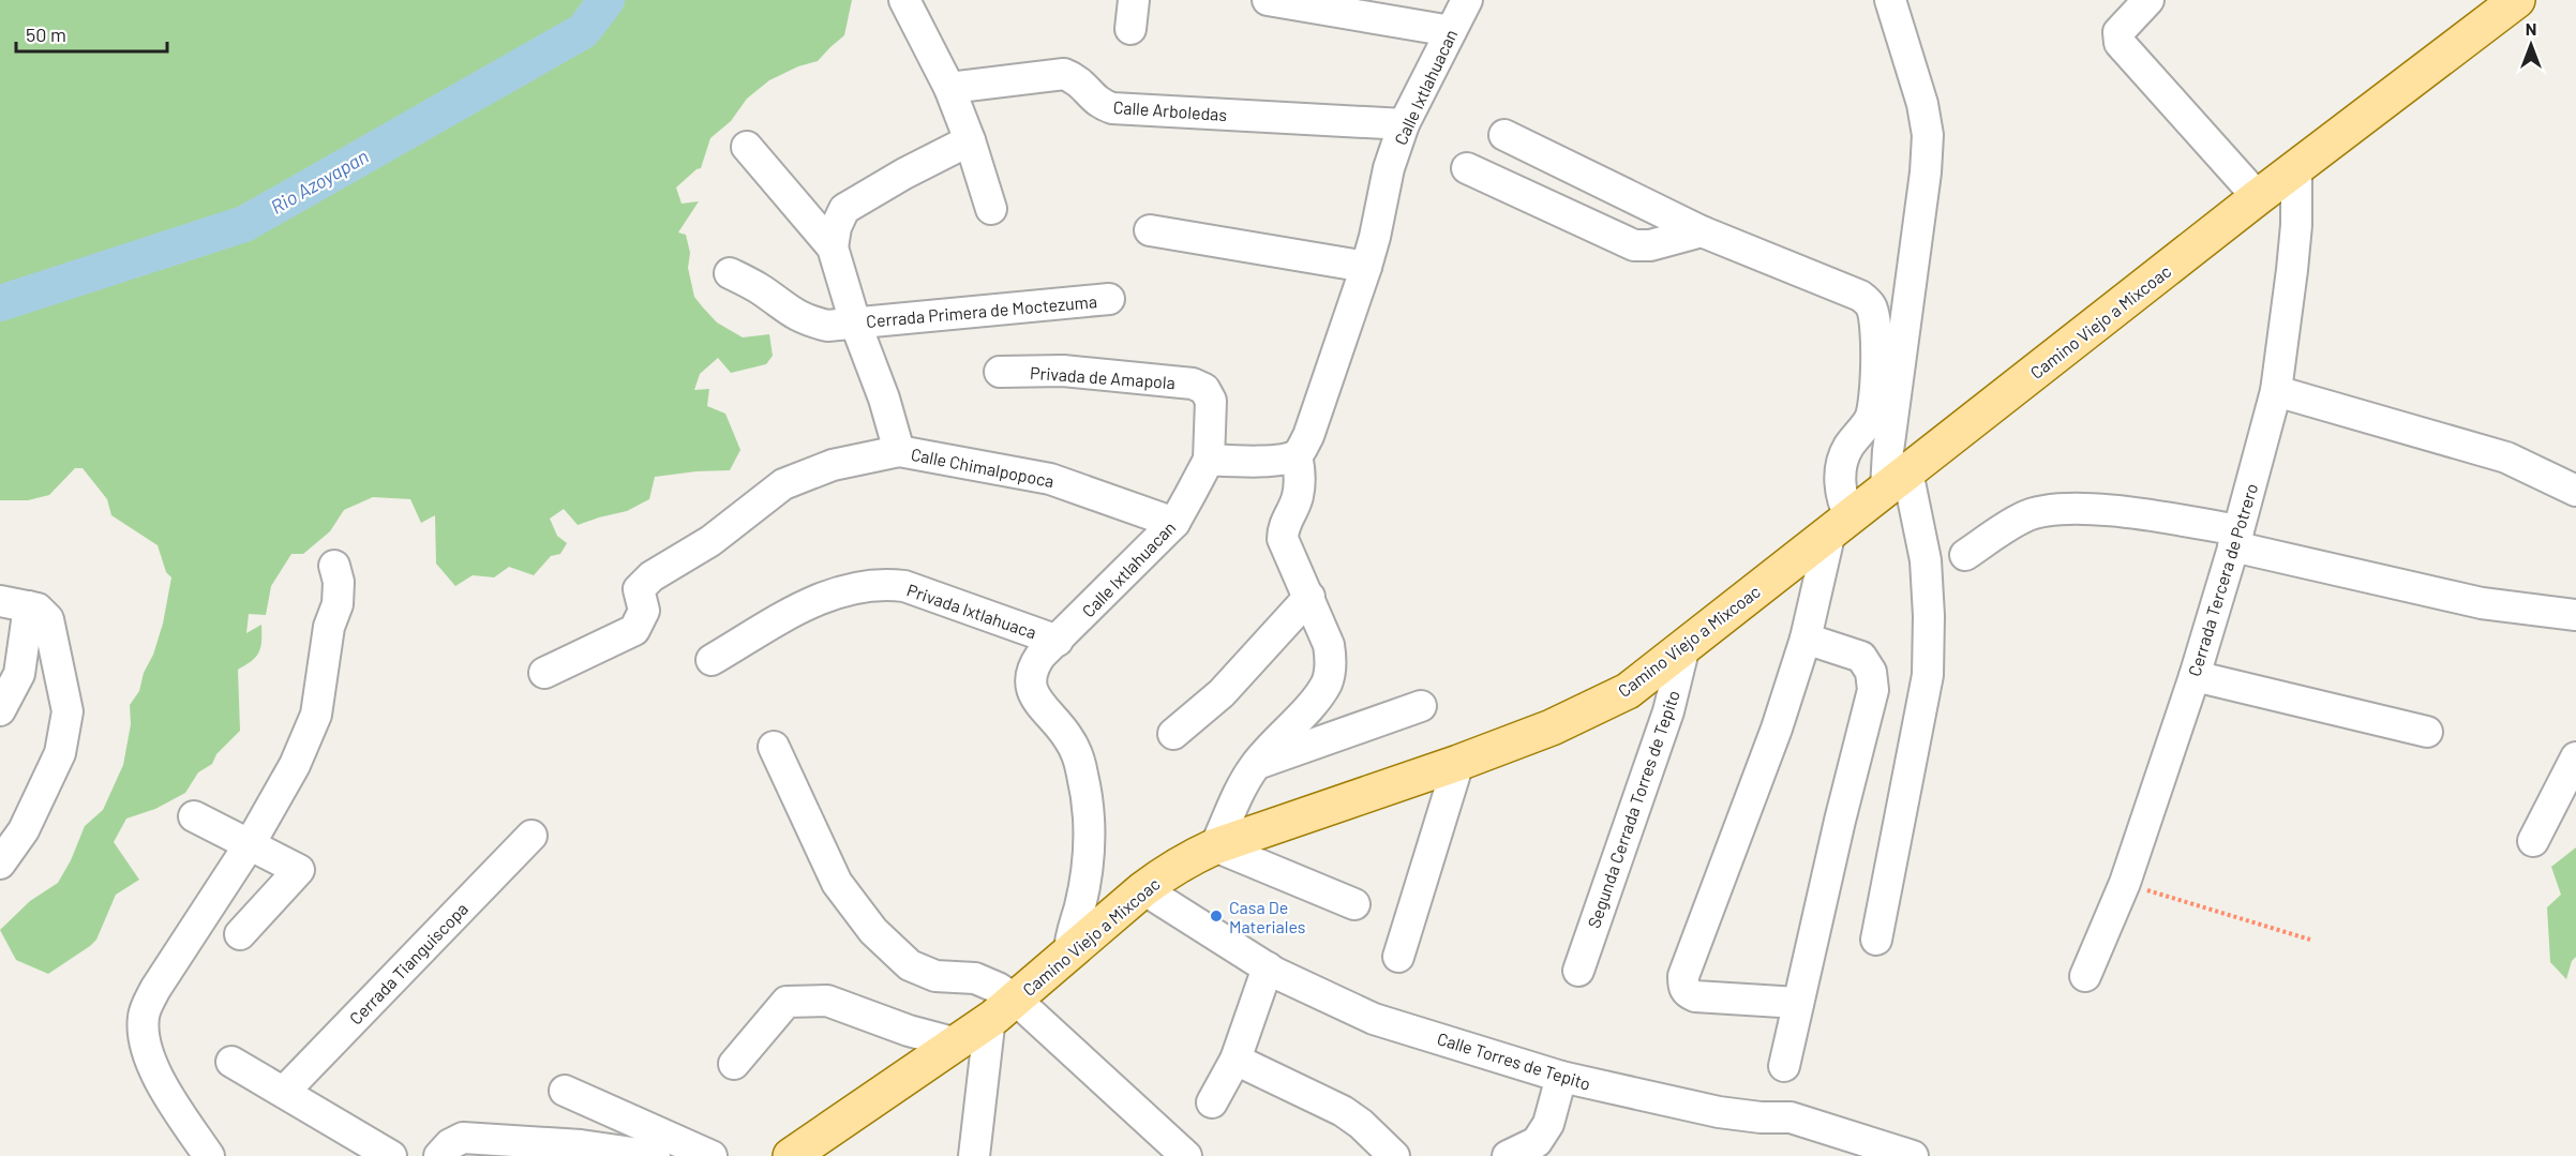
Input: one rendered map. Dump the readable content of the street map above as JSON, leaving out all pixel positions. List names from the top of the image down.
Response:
{
  "streets": {
    "main road": ["Camino Viejo a Mixcoac"],
    "street": [
      "Calle Ixtlahuacan",
      "Calle Arboledas",
      "Cerrada Primera de Moctezuma",
      "Privada de Amapola",
      "Calle Chimalpopoca",
      "Cerrada Tercera de Potrero",
      "Privada Ixtlahuaca",
      "Segunda Cerrada Torres de Tepito",
      "Cerrada Tianguiscopa",
      "Calle Torres de Tepito"
    ]
  },
  "crossings": [
    ["Calle Ixtlahuacan", "Calle Arboledas"],
    ["Calle Ixtlahuacan", "Camino Viejo a Mixcoac"],
    ["Calle Ixtlahuacan", "Privada de Amapola"],
    ["Calle Ixtlahuacan", "Calle Chimalpopoca"],
    ["Calle Ixtlahuacan", "Privada Ixtlahuaca"],
    ["Camino Viejo a Mixcoac", "Cerrada Tercera de Potrero"],
    ["Camino Viejo a Mixcoac", "Segunda Cerrada Torres de Tepito"],
    ["Camino Viejo a Mixcoac", "Calle Torres de Tepito"]
  ],
  "water": ["Rio Azoyapan"],
  "places": ["Casa De Materiales"],
  "scale_bar": "50 m",
  "north": "top"
}
